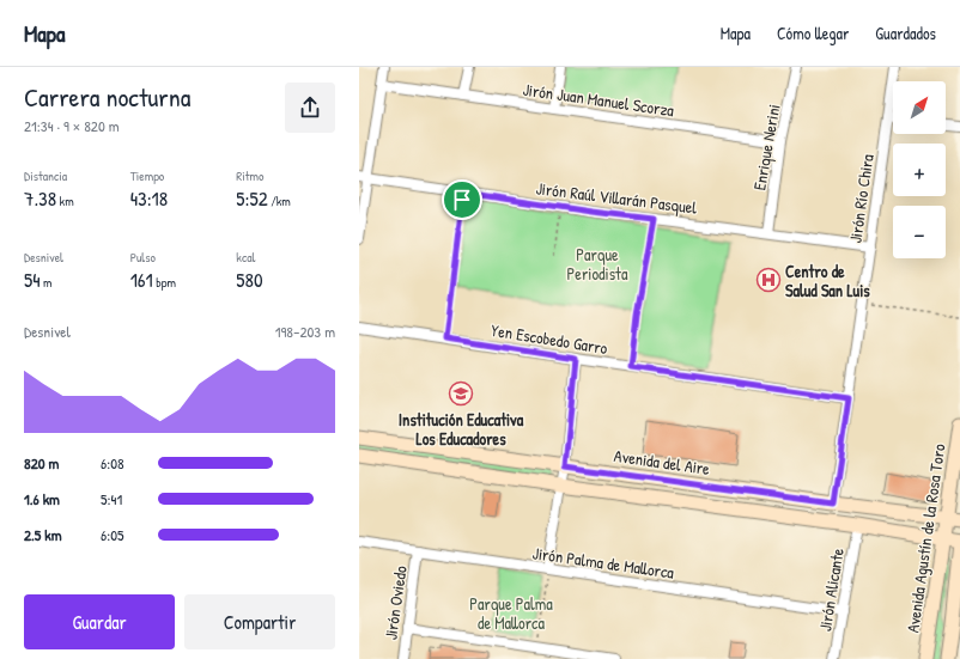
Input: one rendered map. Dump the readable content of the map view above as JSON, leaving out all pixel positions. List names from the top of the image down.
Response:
{
  "streets": {
    "main road": ["Avenida del Aire", "Avenida Agustín de la Rosa Toro"],
    "street": [
      "Jirón Juan Manuel Scorza",
      "Enrique Nerini",
      "Jirón Raúl Villarán Pasquel",
      "Jirón Río Chira",
      "Yen Escobedo Garro",
      "Jirón Palma de Mallorca",
      "Jirón Alicante",
      "Jirón Oviedo"
    ]
  },
  "crossings": [
    ["Jirón Juan Manuel Scorza", "Enrique Nerini"],
    ["Enrique Nerini", "Jirón Raúl Villarán Pasquel"],
    ["Jirón Raúl Villarán Pasquel", "Jirón Río Chira"],
    ["Jirón Río Chira", "Yen Escobedo Garro"],
    ["Jirón Río Chira", "Avenida del Aire"],
    ["Avenida del Aire", "Avenida Agustín de la Rosa Toro"],
    ["Jirón Palma de Mallorca", "Jirón Alicante"],
    ["Jirón Palma de Mallorca", "Jirón Oviedo"]
  ],
  "parks": ["Parque Periodista", "Parque Palma de Mallorca"],
  "places": {
    "hospital": ["Centro de Salud San Luis"],
    "school or university": ["Institución Educativa Los Educadores"]
  },
  "north": "top right",
  "page": {
    "header": "Mapa",
    "nav": ["Mapa", "Cómo llegar", "Guardados"],
    "heading": ["Carrera nocturna", "21:34 · 9 × 820 m"],
    "map_buttons": ["+", "−"],
    "stats": [
      ["Distancia", "7.38 km"],
      ["Tiempo", "43:18"],
      ["Ritmo", "5:52 /km"],
      ["Desnivel", "54 m"],
      ["Pulso", "161 bpm"],
      ["kcal", "580"]
    ],
    "chart": ["Desnivel", "198–203 m"],
    "list": [
      {
        "name": "820 m",
        "note": "6:08"
      },
      {
        "name": "1.6 km",
        "note": "5:41"
      },
      {
        "name": "2.5 km",
        "note": "6:05"
      }
    ],
    "buttons": ["Guardar", "Compartir"]
  }
}
